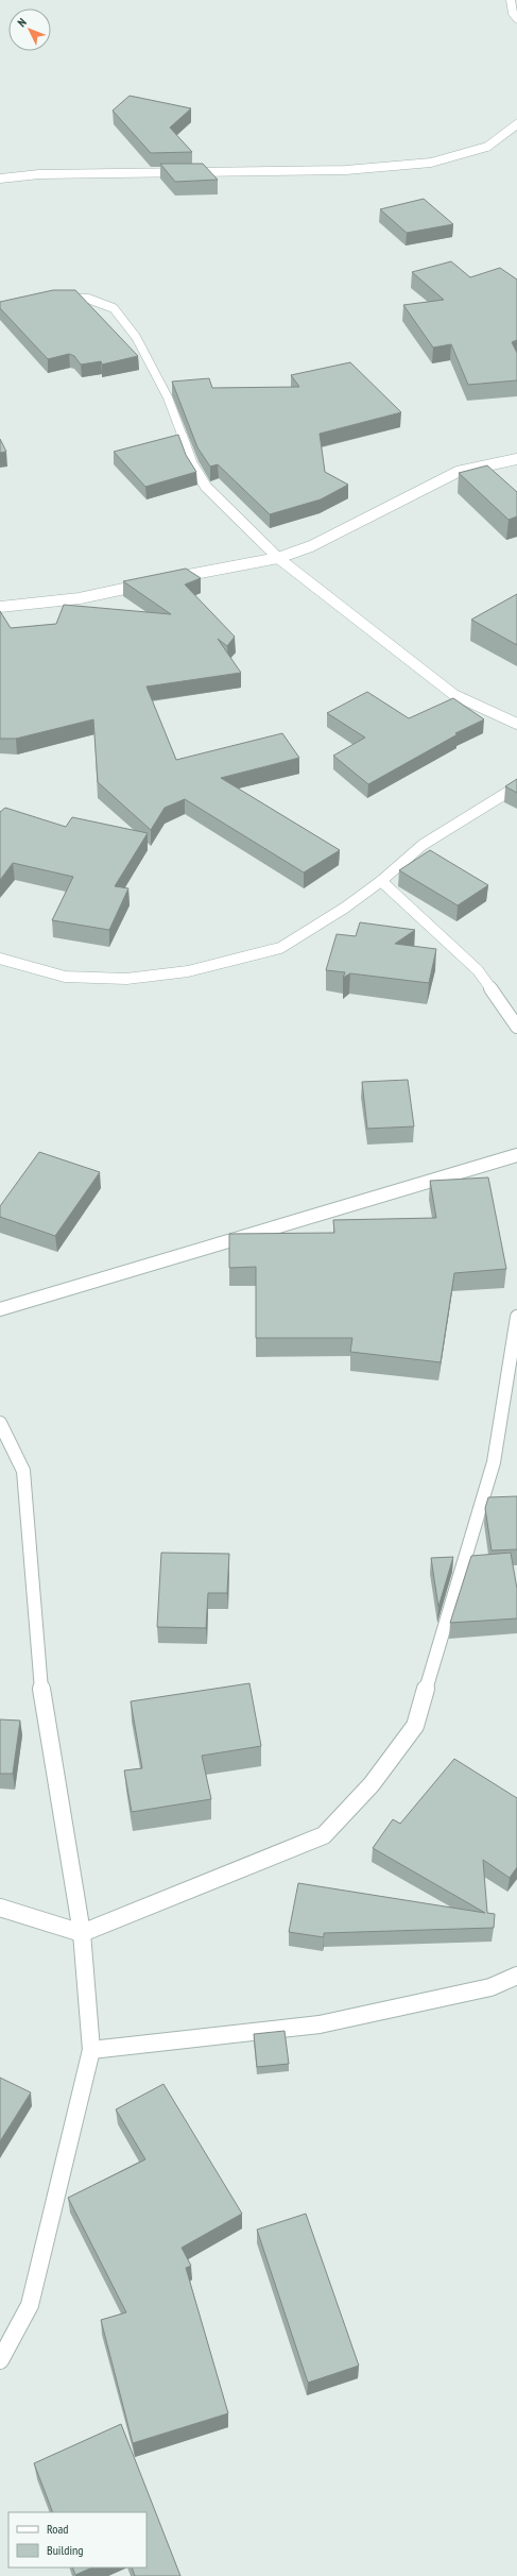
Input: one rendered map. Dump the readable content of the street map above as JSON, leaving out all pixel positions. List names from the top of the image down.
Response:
{
  "legend": ["Road", "Building"],
  "north": "top left"
}
